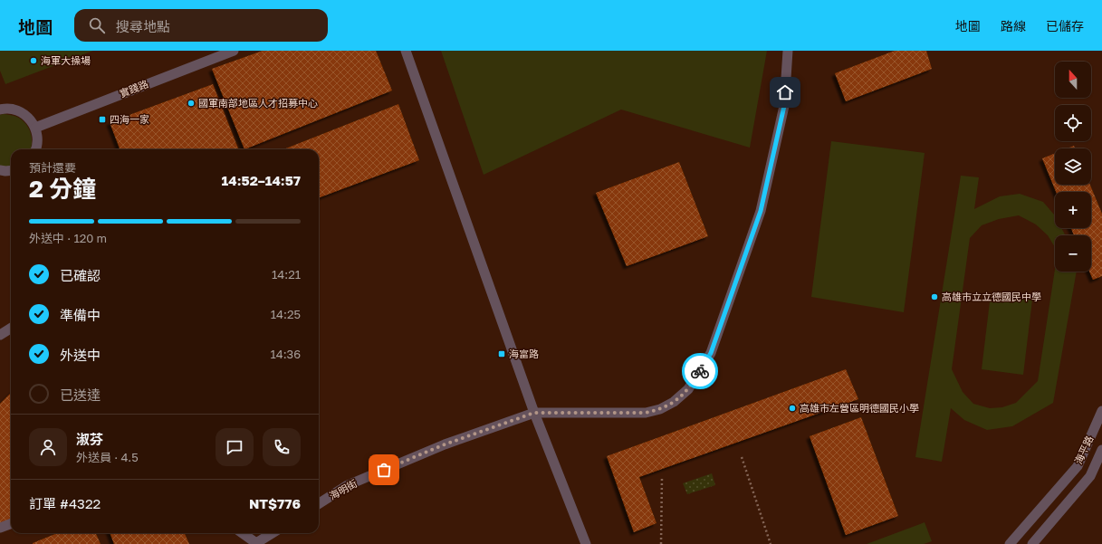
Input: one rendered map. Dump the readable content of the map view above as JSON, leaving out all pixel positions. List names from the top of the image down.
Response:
{
  "streets": {
    "street": ["實踐路", "海平路", "海明街"]
  },
  "places": {
    "other": [
      "海軍大操場",
      "國軍南部地區人才招募中心",
      "高雄市立立德國民中學",
      "高雄市左營區明德國民小學"
    ],
    "transit": ["四海一家", "海富路"]
  },
  "north": "top",
  "page": {
    "header": "地圖",
    "search": "搜尋地點",
    "nav": ["地圖", "路線", "已儲存"],
    "map_buttons": ["+", "−"],
    "heading": ["2 分鐘", "預計還要", "14:52–14:57"],
    "panel": [
      "淑芬",
      "外送員 · 4.5",
      "訂單 #4322",
      "NT$776"
    ],
    "bar": "外送中 · 120 m",
    "list": [
      ["已確認", "14:21"],
      ["準備中", "14:25"],
      ["外送中", "14:36"],
      "已送達"
    ]
  }
}
